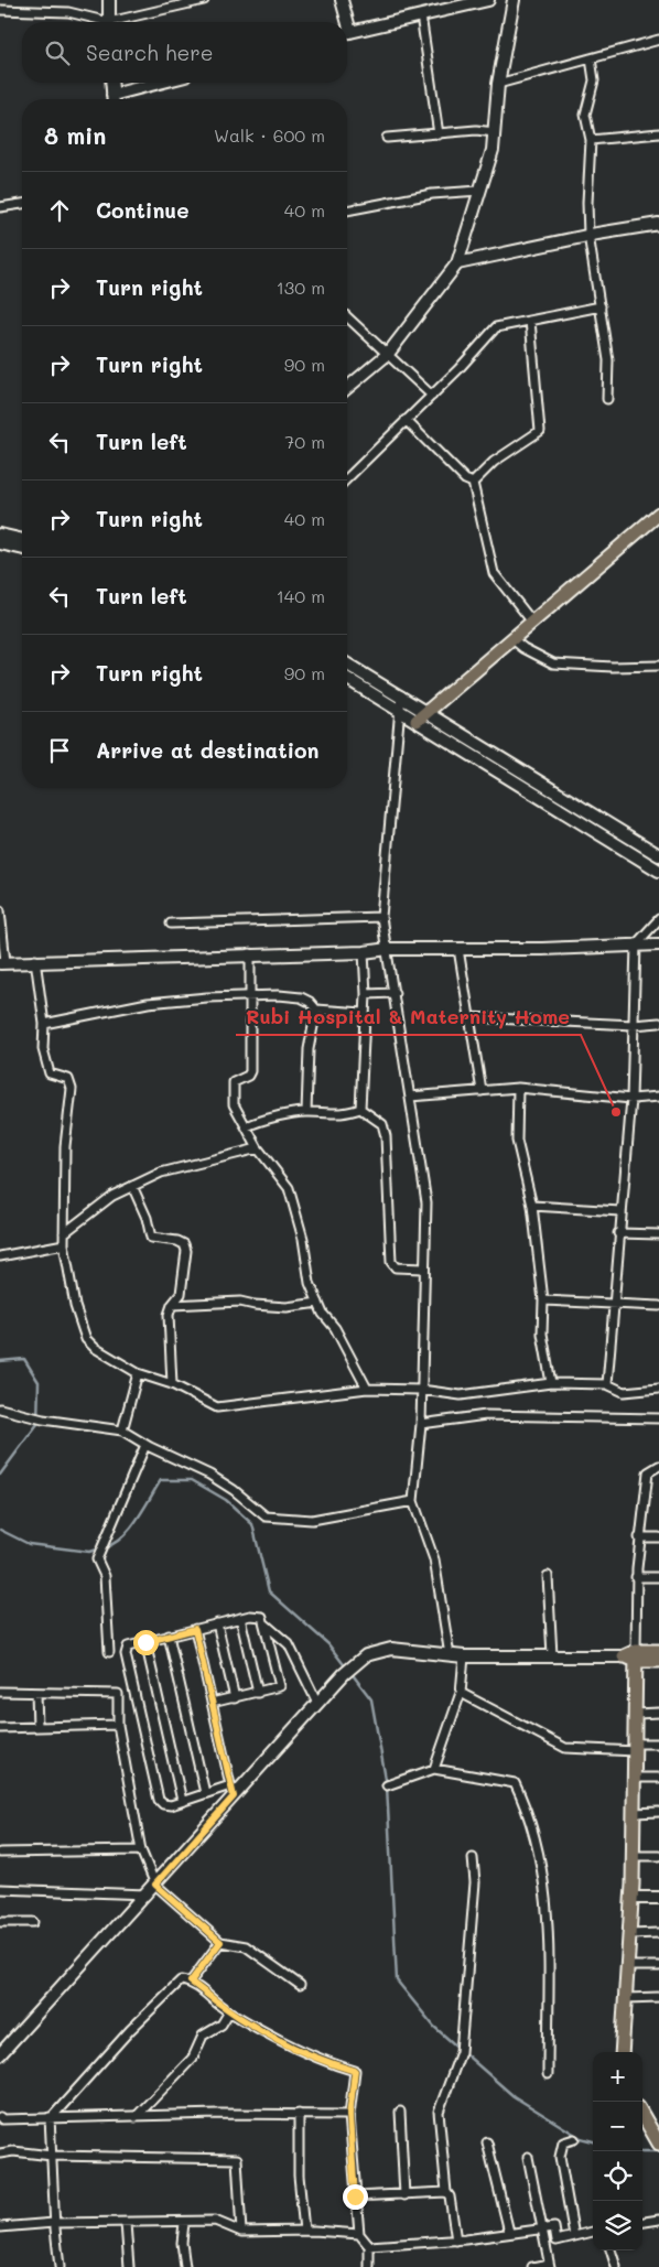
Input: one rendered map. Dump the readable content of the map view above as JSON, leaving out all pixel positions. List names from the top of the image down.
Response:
{
  "places": ["Rubi Hospital & Maternity Home"],
  "page": {
    "search": "Search here",
    "heading": ["8 min", "Walk · 600 m"],
    "list": [
      ["Continue", "40 m"],
      ["Turn right", "130 m"],
      ["Turn right", "90 m"],
      ["Turn left", "70 m"],
      ["Turn right", "40 m"],
      ["Turn left", "140 m"],
      ["Turn right", "90 m"],
      "Arrive at destination"
    ],
    "map_buttons": ["+", "−"]
  }
}
